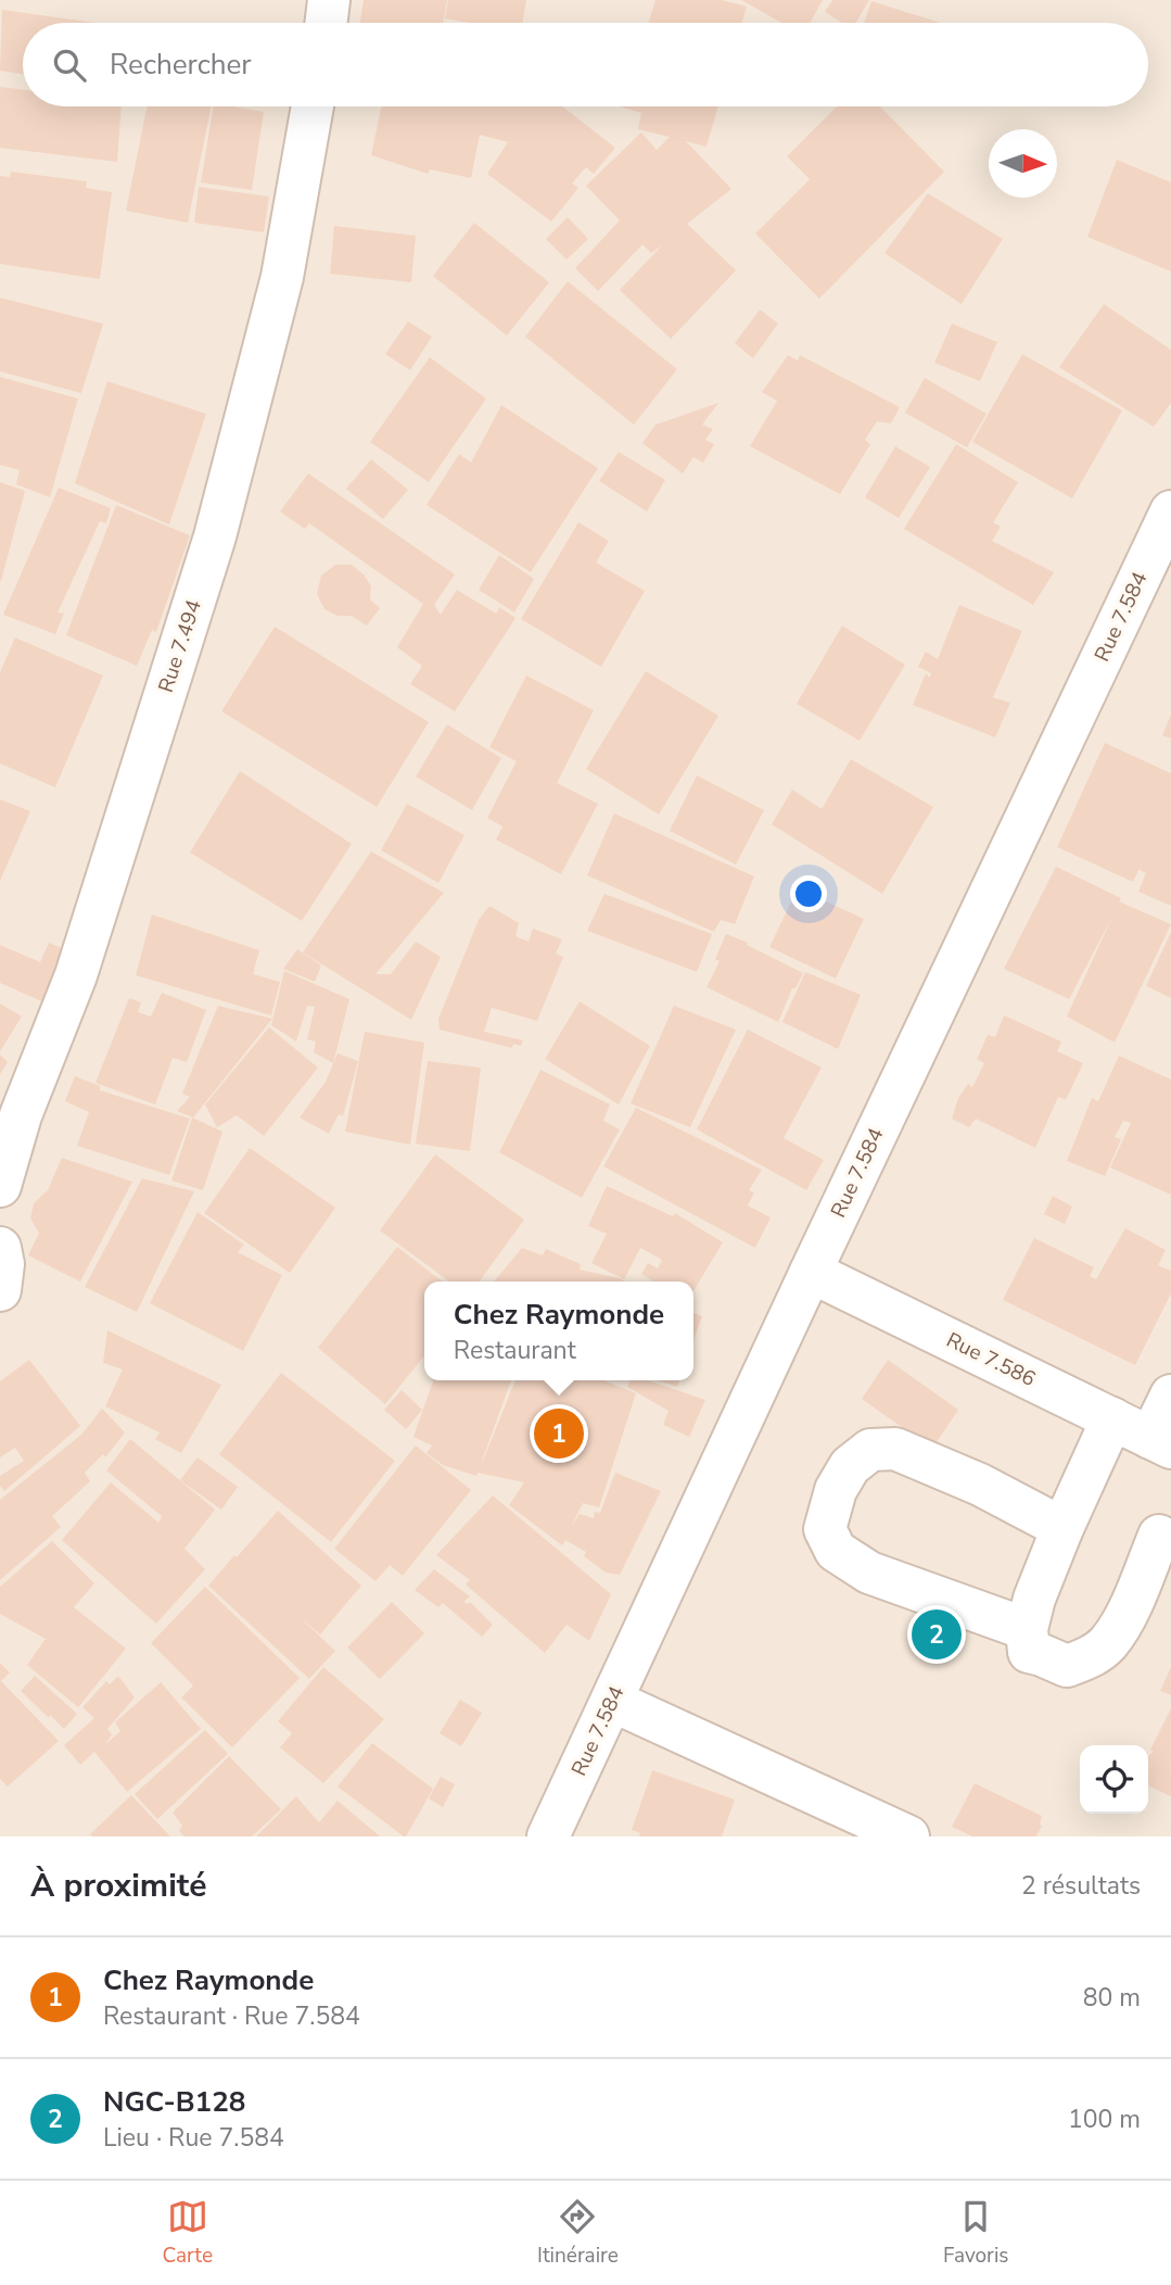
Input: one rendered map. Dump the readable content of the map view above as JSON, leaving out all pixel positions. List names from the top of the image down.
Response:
{
  "streets": {
    "street": ["Rue 7.584", "Rue 7.494", "Rue 7.586"]
  },
  "crossings": [
    ["Rue 7.584", "Rue 7.586"]
  ],
  "north": "right",
  "page": {
    "search": "Rechercher",
    "popup": ["Chez Raymonde", "Restaurant"],
    "pins": ["1", "2"],
    "heading": ["À proximité", "2 résultats"],
    "list": [
      {
        "mark": "1",
        "name": "Chez Raymonde",
        "note": "Restaurant · Rue 7.584",
        "value": "80 m"
      },
      {
        "mark": "2",
        "name": "NGC-B128",
        "note": "Lieu · Rue 7.584",
        "value": "100 m"
      }
    ],
    "nav": ["Carte", "Itinéraire", "Favoris"]
  }
}
